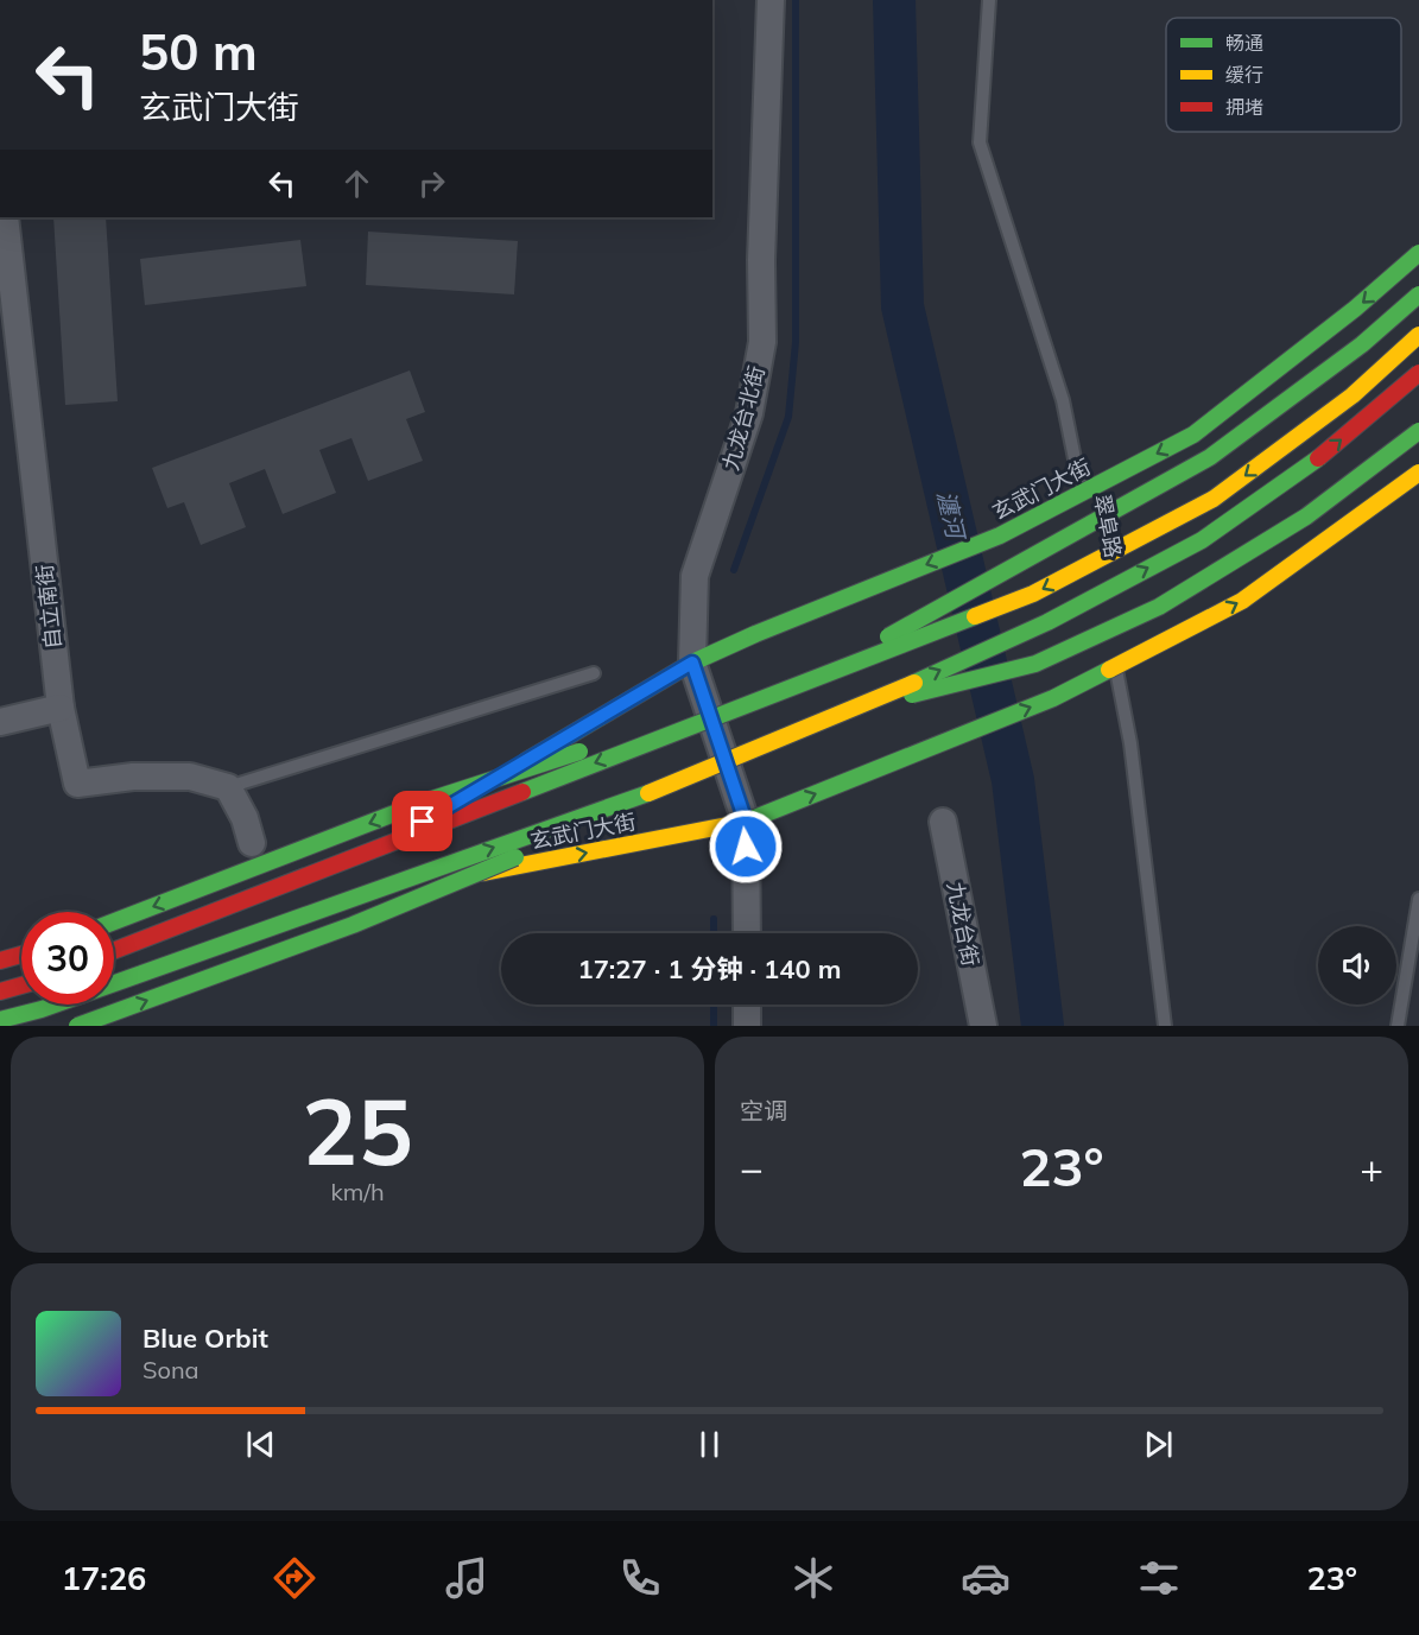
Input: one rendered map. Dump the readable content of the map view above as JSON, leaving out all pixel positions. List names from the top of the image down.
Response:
{
  "streets": {
    "main road": ["玄武门大街"],
    "street": ["九龙台北街", "自立南街", "九龙台街"],
    "lane": ["翠阜路"]
  },
  "crossings": [
    ["九龙台北街", "玄武门大街"]
  ],
  "water": ["瀍河"],
  "legend": ["畅通", "缓行", "拥堵"],
  "page": {
    "turn": ["50 m", "玄武门大街"],
    "limit": "30",
    "trip": "17:27 · 1 分钟 · 140 m",
    "tile": [
      ["25", "km/h"],
      "空调"
    ],
    "heat": ["−", "23°", "+"],
    "song": ["Blue Orbit", "Sona"],
    "tabs": ["17:26", "23°"]
  }
}
